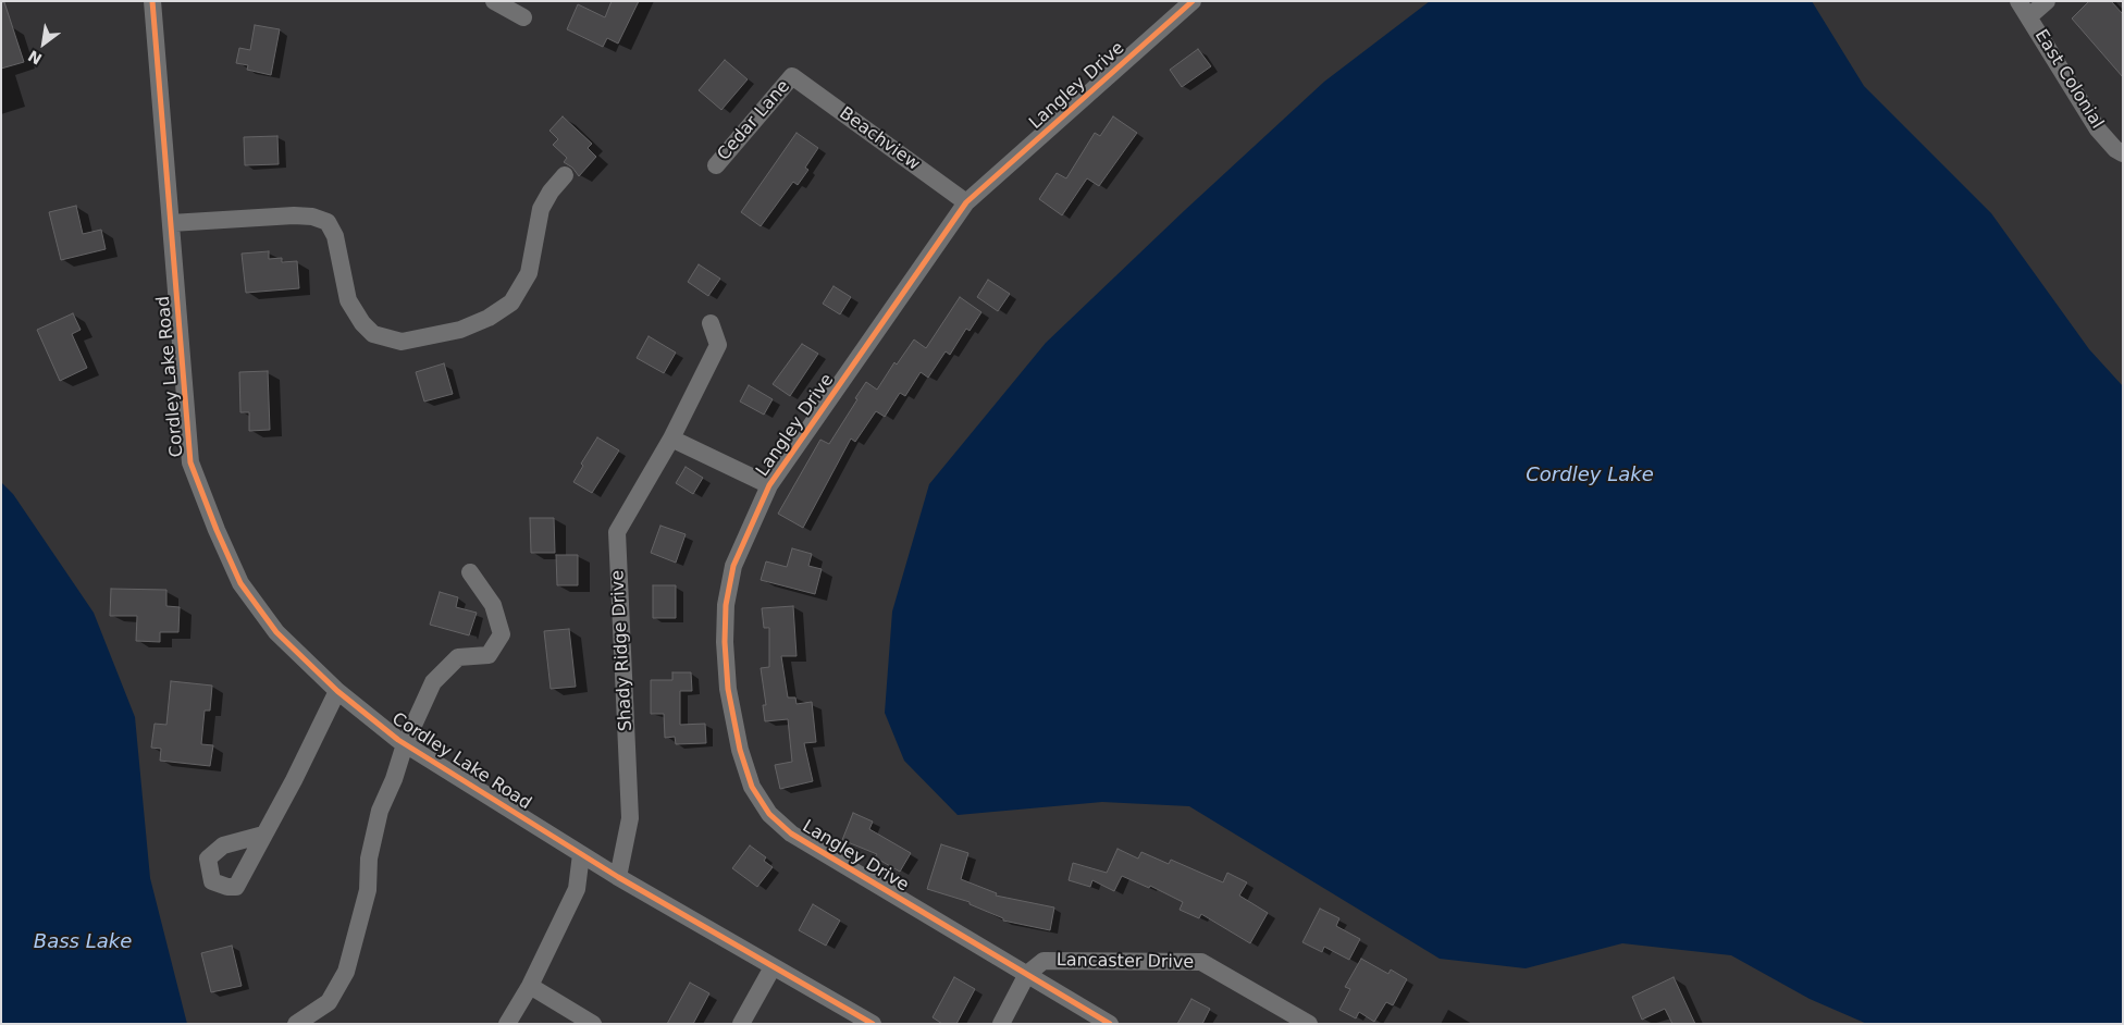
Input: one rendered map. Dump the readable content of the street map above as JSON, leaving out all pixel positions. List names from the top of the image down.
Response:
{
  "streets": {
    "street": [
      "East Colonial",
      "Langley Drive",
      "Cedar Lane",
      "Beachview",
      "Cordley Lake Road",
      "Shady Ridge Drive",
      "Lancaster Drive"
    ]
  },
  "crossings": [
    ["Langley Drive", "Beachview"],
    ["Langley Drive", "Lancaster Drive"],
    ["Cedar Lane", "Beachview"],
    ["Cordley Lake Road", "Shady Ridge Drive"]
  ],
  "water": ["Cordley Lake", "Bass Lake"],
  "north": "bottom left"
}
